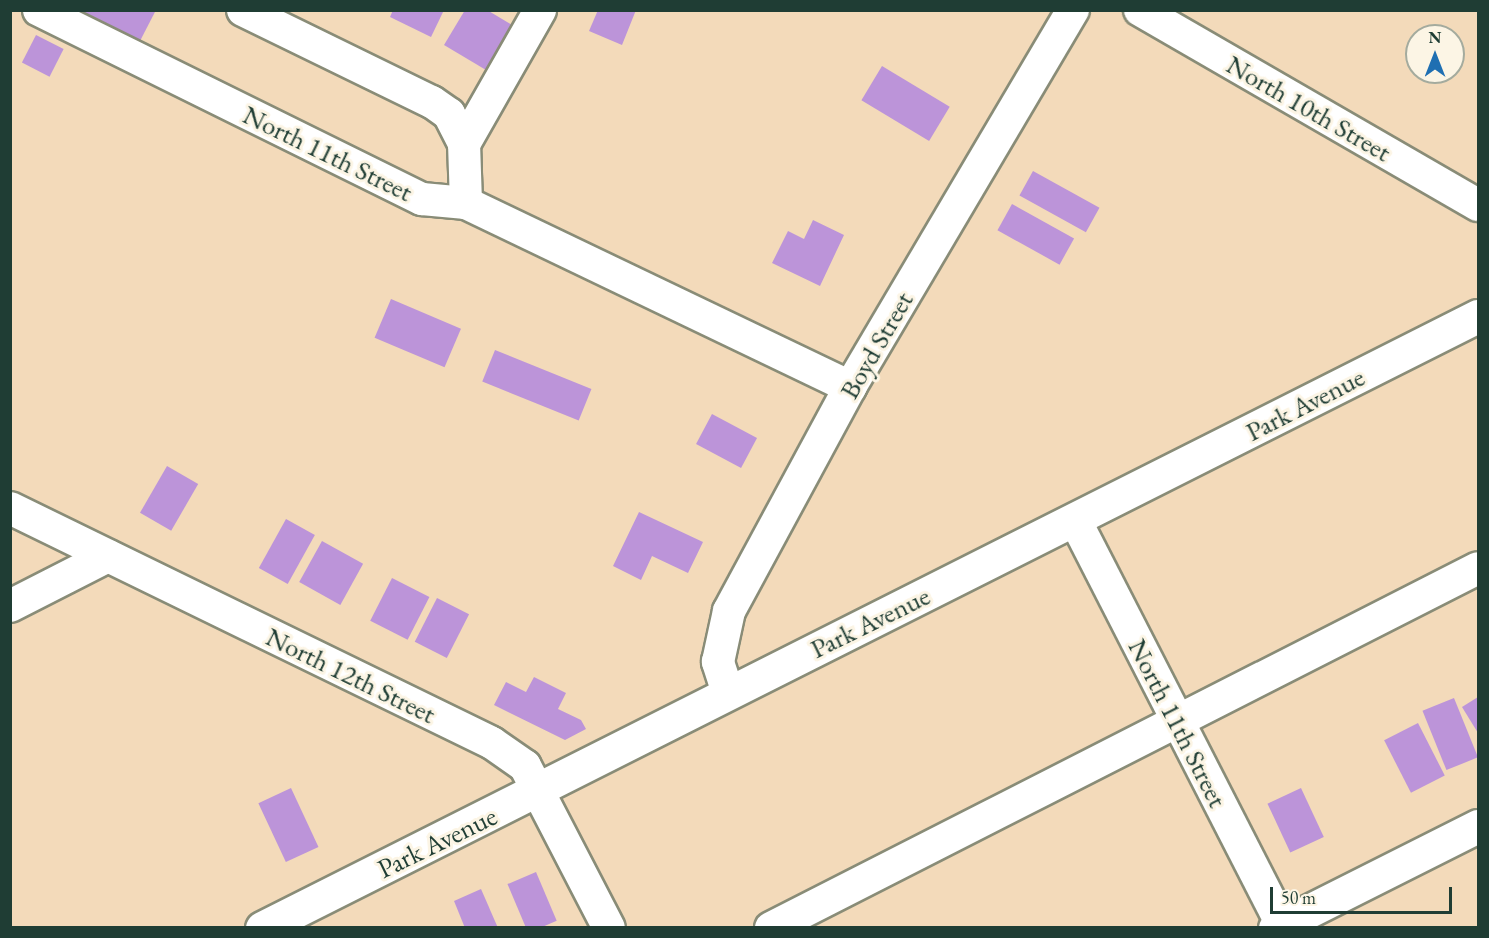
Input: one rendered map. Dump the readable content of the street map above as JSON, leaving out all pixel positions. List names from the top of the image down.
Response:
{
  "streets": {
    "main road": ["Park Avenue"],
    "street": [
      "North 10th Street",
      "North 11th Street",
      "Boyd Street",
      "North 12th Street"
    ]
  },
  "crossings": [
    ["North 11th Street", "Boyd Street"],
    ["North 11th Street", "Park Avenue"],
    ["Boyd Street", "Park Avenue"],
    ["Park Avenue", "North 12th Street"]
  ],
  "scale_bar": "50 m",
  "north": "top"
}
